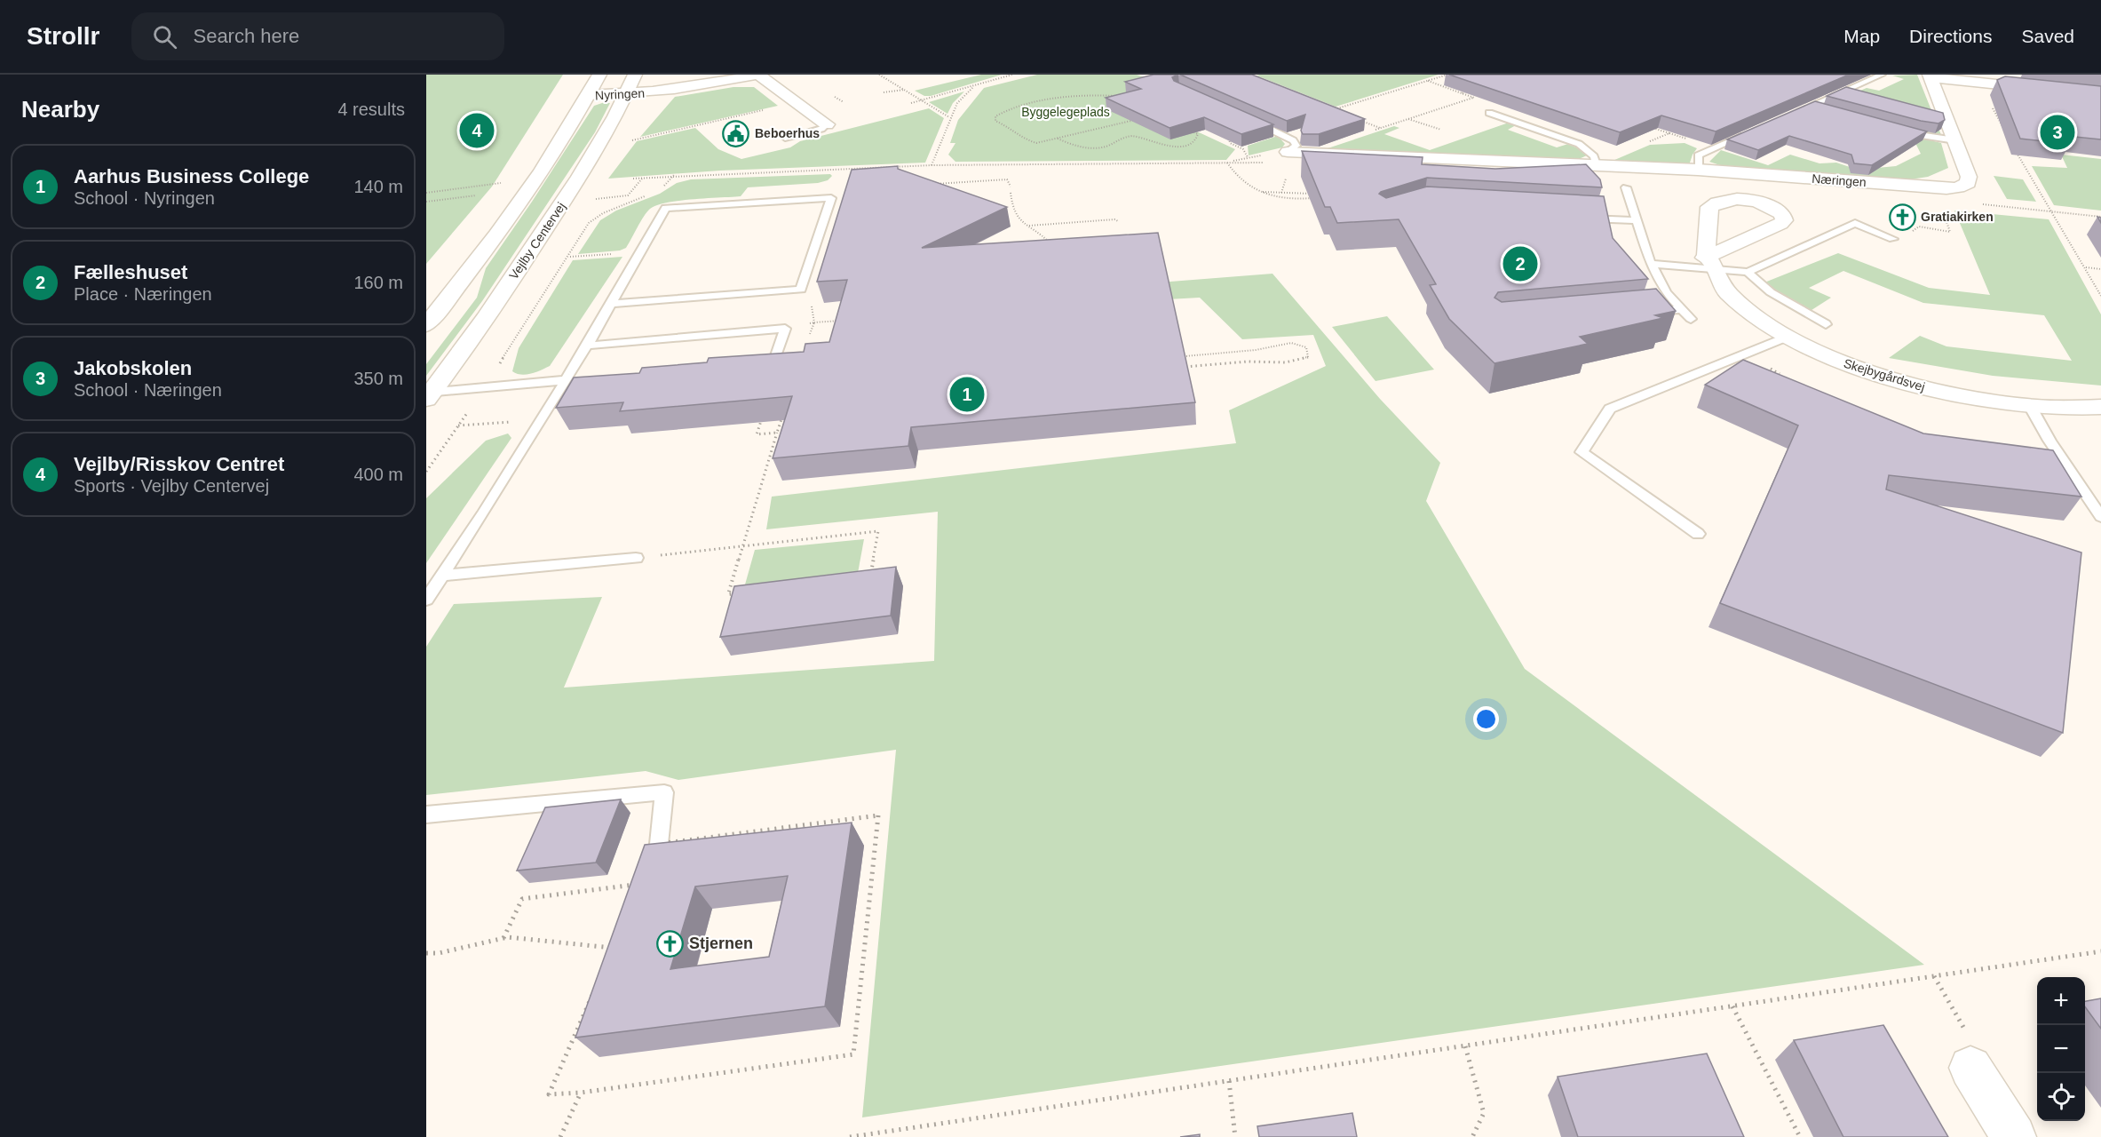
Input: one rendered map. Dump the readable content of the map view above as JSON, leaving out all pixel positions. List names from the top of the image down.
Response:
{
  "streets": {
    "street": [
      "Nyringen",
      "Næringen",
      "Vejlby Centervej",
      "Skejbygårdsvej"
    ]
  },
  "crossings": [
    ["Nyringen", "Vejlby Centervej"]
  ],
  "parks": ["Byggelegeplads"],
  "places": {
    "public building": ["Beboerhus"],
    "church": ["Gratiakirken", "Stjernen"]
  },
  "page": {
    "header": "Strollr",
    "search": "Search here",
    "nav": ["Map", "Directions", "Saved"],
    "heading": ["Nearby", "4 results"],
    "pins": [
      "4",
      "3",
      "2",
      "1"
    ],
    "list": [
      {
        "mark": "1",
        "name": "Aarhus Business College",
        "note": "School · Nyringen",
        "value": "140 m"
      },
      {
        "mark": "2",
        "name": "Fælleshuset",
        "note": "Place · Næringen",
        "value": "160 m"
      },
      {
        "mark": "3",
        "name": "Jakobskolen",
        "note": "School · Næringen",
        "value": "350 m"
      },
      {
        "mark": "4",
        "name": "Vejlby/Risskov Centret",
        "note": "Sports · Vejlby Centervej",
        "value": "400 m"
      }
    ],
    "map_buttons": ["+", "−"]
  }
}
